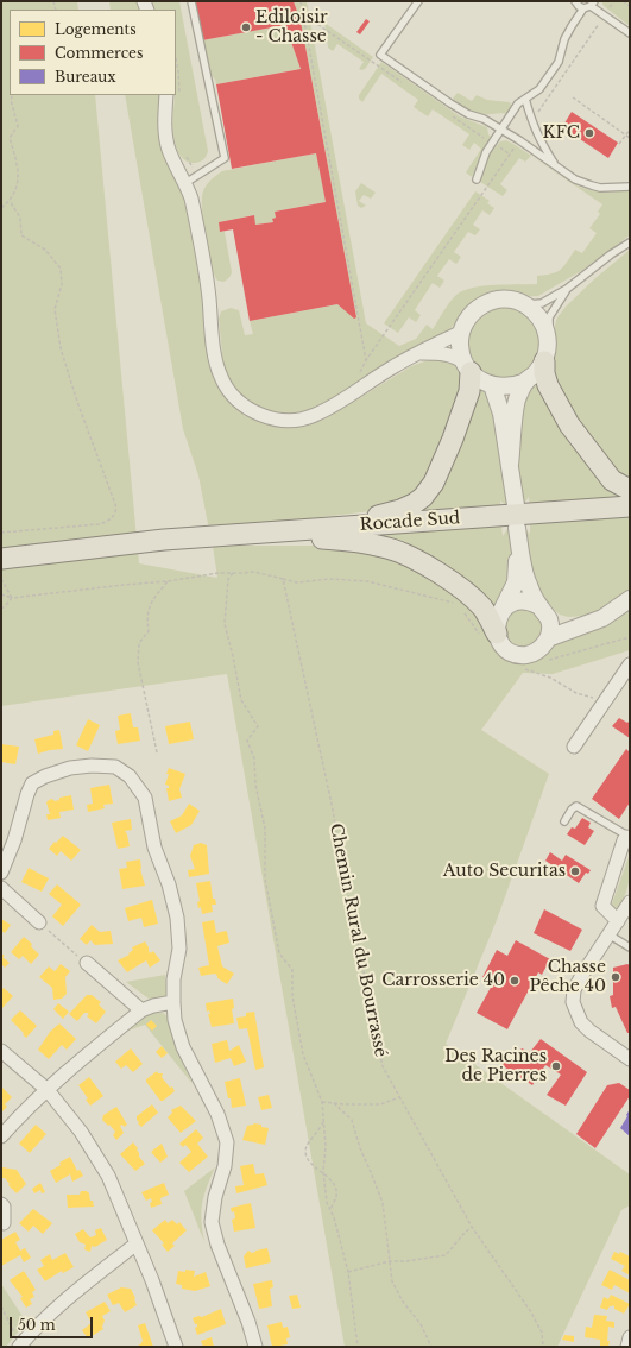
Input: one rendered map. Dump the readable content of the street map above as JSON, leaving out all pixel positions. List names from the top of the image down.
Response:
{
  "streets": {
    "main road": ["Rocade Sud"],
    "path": ["Chemin Rural du Bourrassé"]
  },
  "places": [
    "Ediloisir - Chasse",
    "KFC",
    "Auto Securitas",
    "Chasse Pêche 40",
    "Carrosserie 40",
    "Des Racines de Pierres"
  ],
  "legend": ["Logements", "Commerces", "Bureaux"],
  "scale_bar": "50 m"
}
